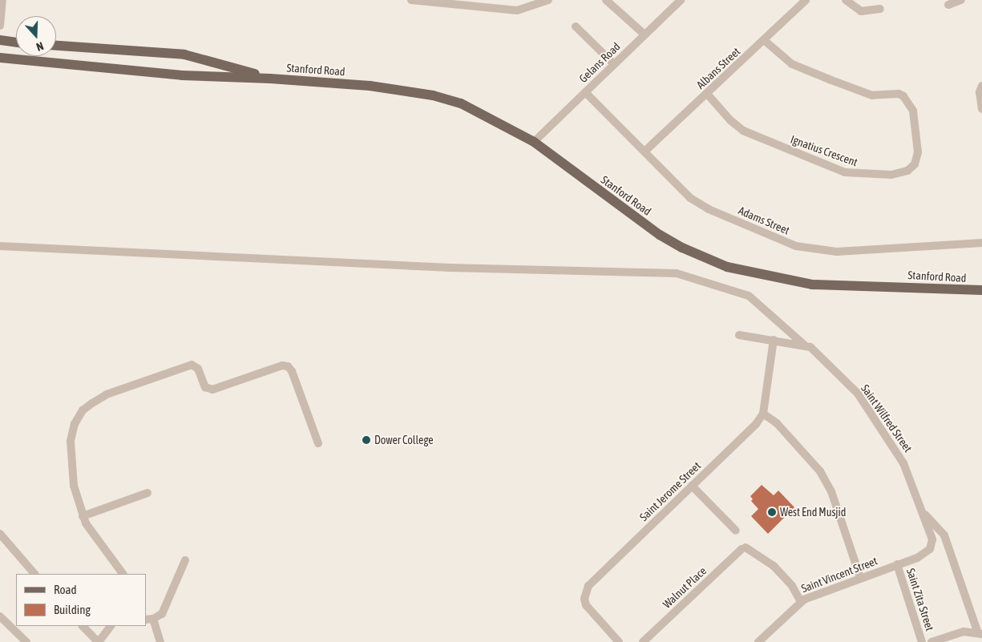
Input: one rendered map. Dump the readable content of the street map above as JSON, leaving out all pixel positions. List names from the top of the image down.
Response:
{
  "streets": {
    "main road": ["Stanford Road"],
    "street": [
      "Gelans Road",
      "Albans Street",
      "Ignatius Crescent",
      "Adams Street",
      "Saint Wilfred Street",
      "Saint Jerome Street",
      "Saint Vincent Street",
      "Walnut Place",
      "Saint Zita Street"
    ]
  },
  "crossings": [
    ["Gelans Road", "Stanford Road"],
    ["Gelans Road", "Adams Street"],
    ["Albans Street", "Ignatius Crescent"],
    ["Albans Street", "Adams Street"],
    ["Saint Wilfred Street", "Saint Vincent Street"],
    ["Saint Vincent Street", "Walnut Place"],
    ["Saint Vincent Street", "Saint Zita Street"]
  ],
  "places": ["Dower College", "West End Musjid"],
  "legend": ["Road", "Building"],
  "north": "bottom"
}
